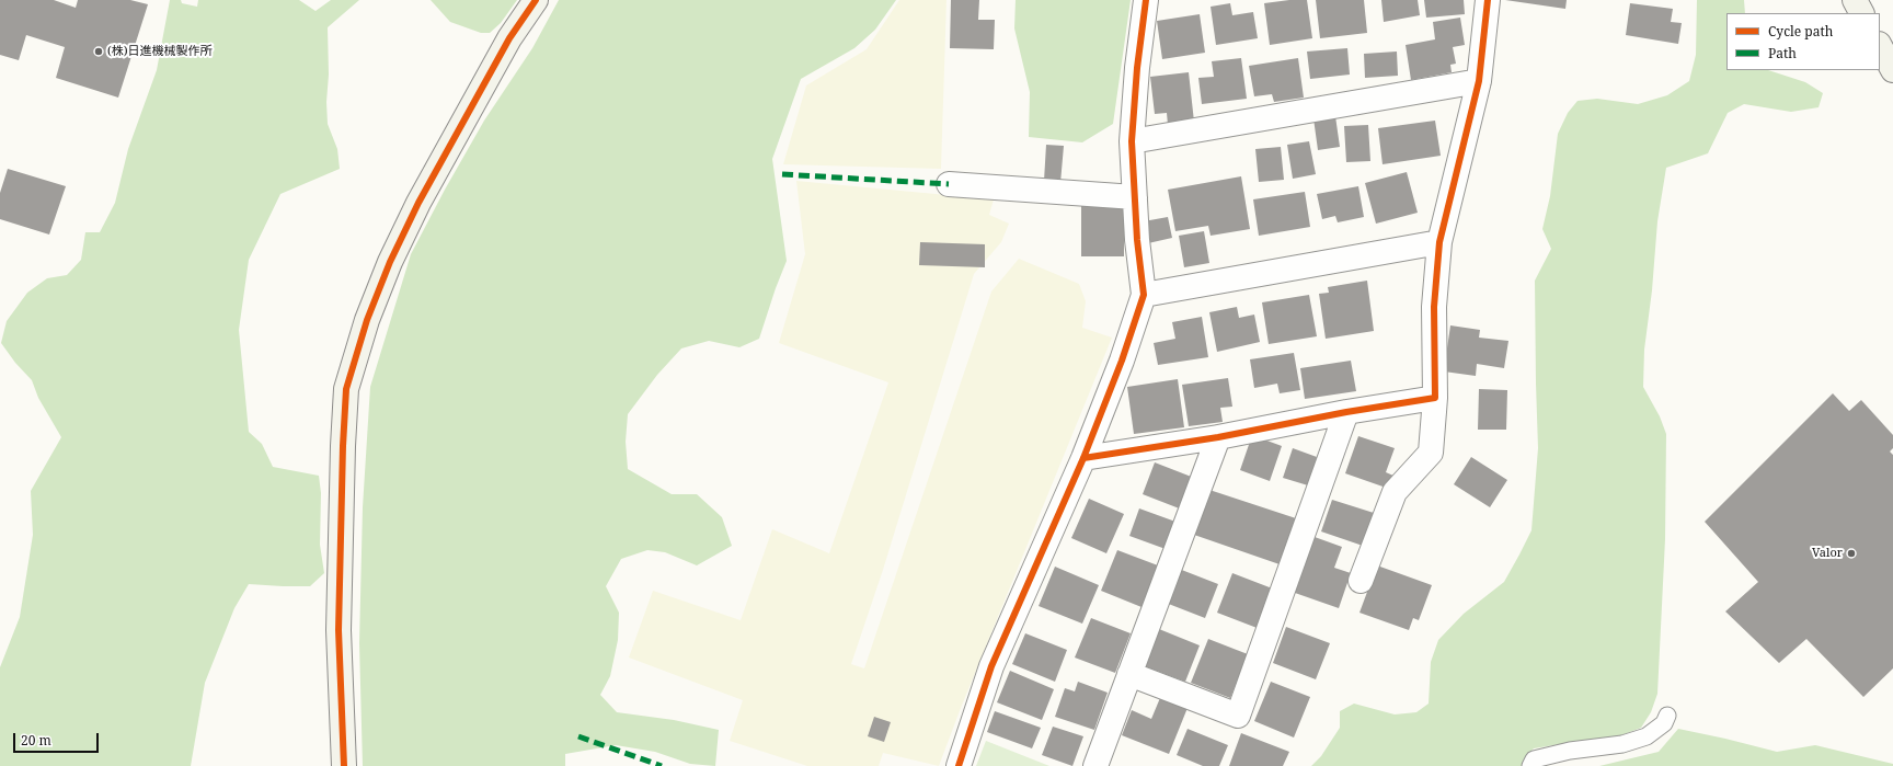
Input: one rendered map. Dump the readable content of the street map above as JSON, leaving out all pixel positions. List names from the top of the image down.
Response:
{
  "places": ["(株)日進機械製作所", "Valor"],
  "legend": ["Cycle path", "Path"],
  "scale_bar": "20 m"
}
